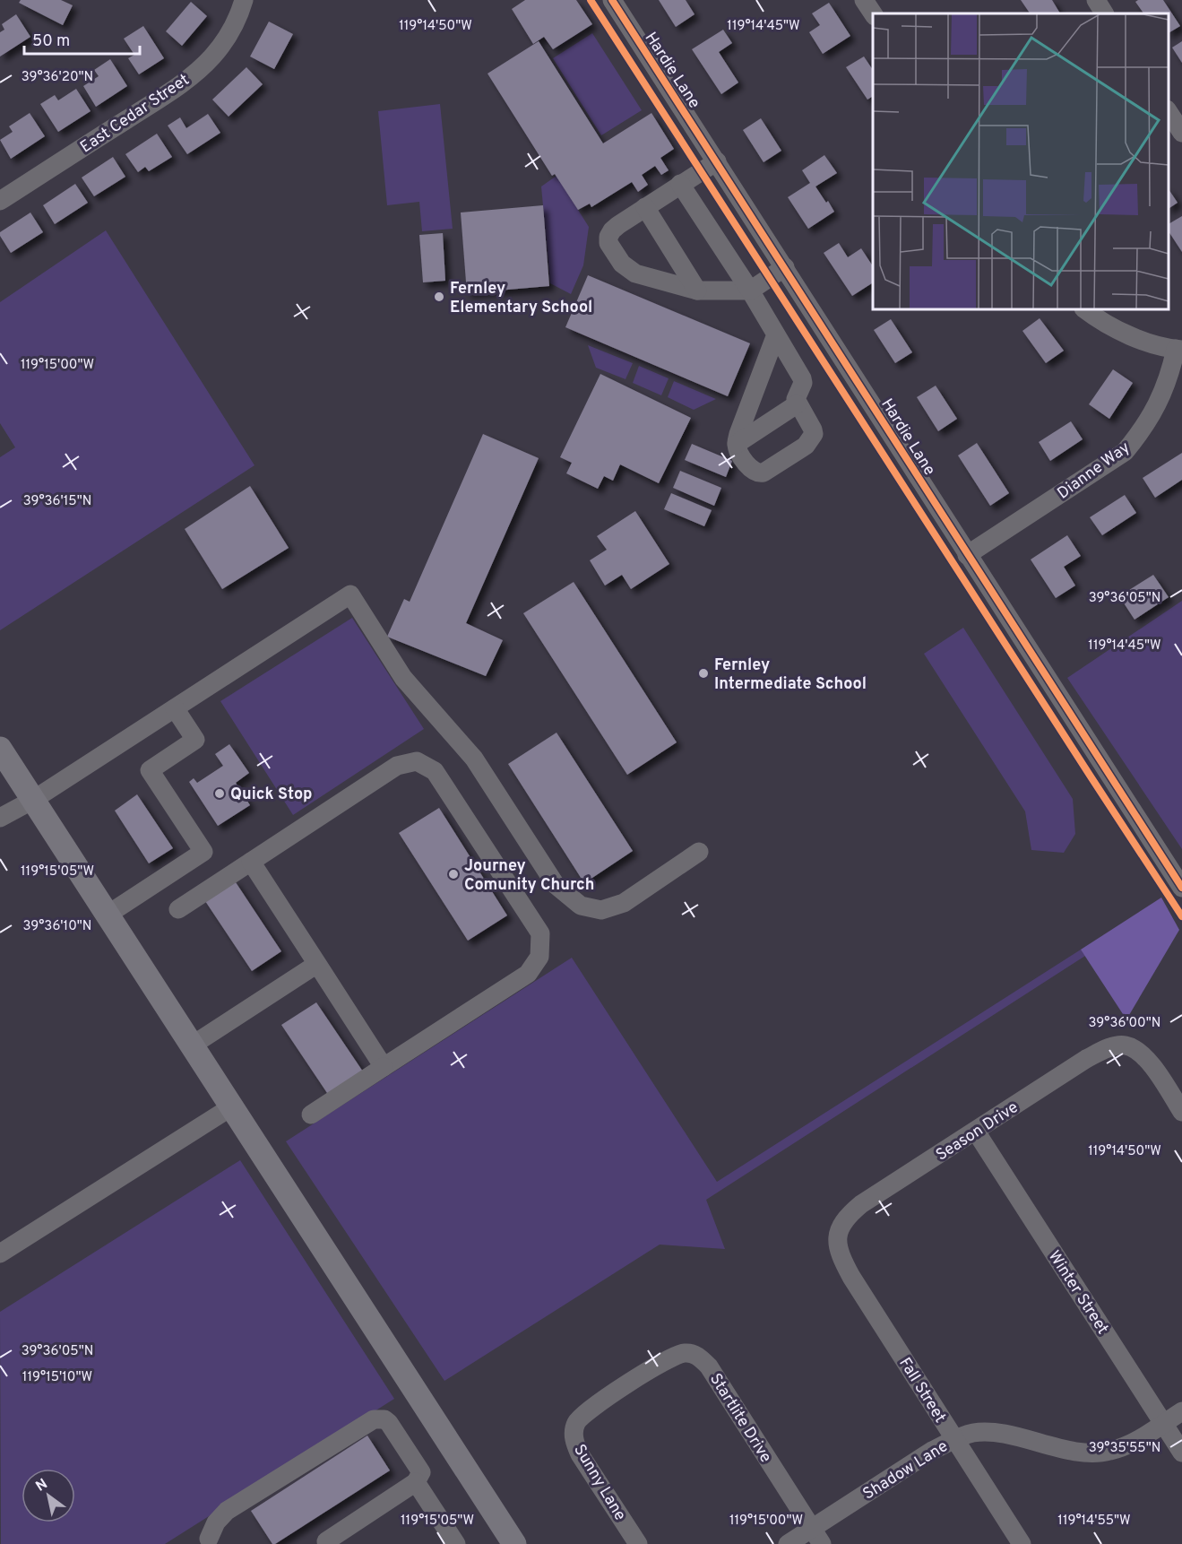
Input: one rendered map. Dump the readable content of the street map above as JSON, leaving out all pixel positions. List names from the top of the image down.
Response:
{
  "streets": {
    "street": [
      "Hardie Lane",
      "East Cedar Street",
      "Dianne Way",
      "Season Drive",
      "Winter Street",
      "Fall Street",
      "Startlite Drive",
      "Shadow Lane",
      "Sunny Lane"
    ]
  },
  "crossings": [
    ["Hardie Lane", "Dianne Way"],
    ["Season Drive", "Winter Street"],
    ["Season Drive", "Fall Street"],
    ["Winter Street", "Shadow Lane"],
    ["Fall Street", "Shadow Lane"],
    ["Startlite Drive", "Shadow Lane"],
    ["Startlite Drive", "Sunny Lane"]
  ],
  "places": [
    "Fernley Elementary School",
    "Fernley Intermediate School",
    "Quick Stop",
    "Journey Comunity Church"
  ],
  "scale_bar": "50 m",
  "north": "top left",
  "coordinates": [
    "119°14'50\"W",
    "119°14'45\"W",
    "39°36'20\"N",
    "119°15'00\"W",
    "39°36'15\"N",
    "39°36'05\"N",
    "119°15'05\"W",
    "39°36'10\"N",
    "39°36'00\"N",
    "119°15'10\"W",
    "39°35'55\"N",
    "119°14'55\"W"
  ]
}
